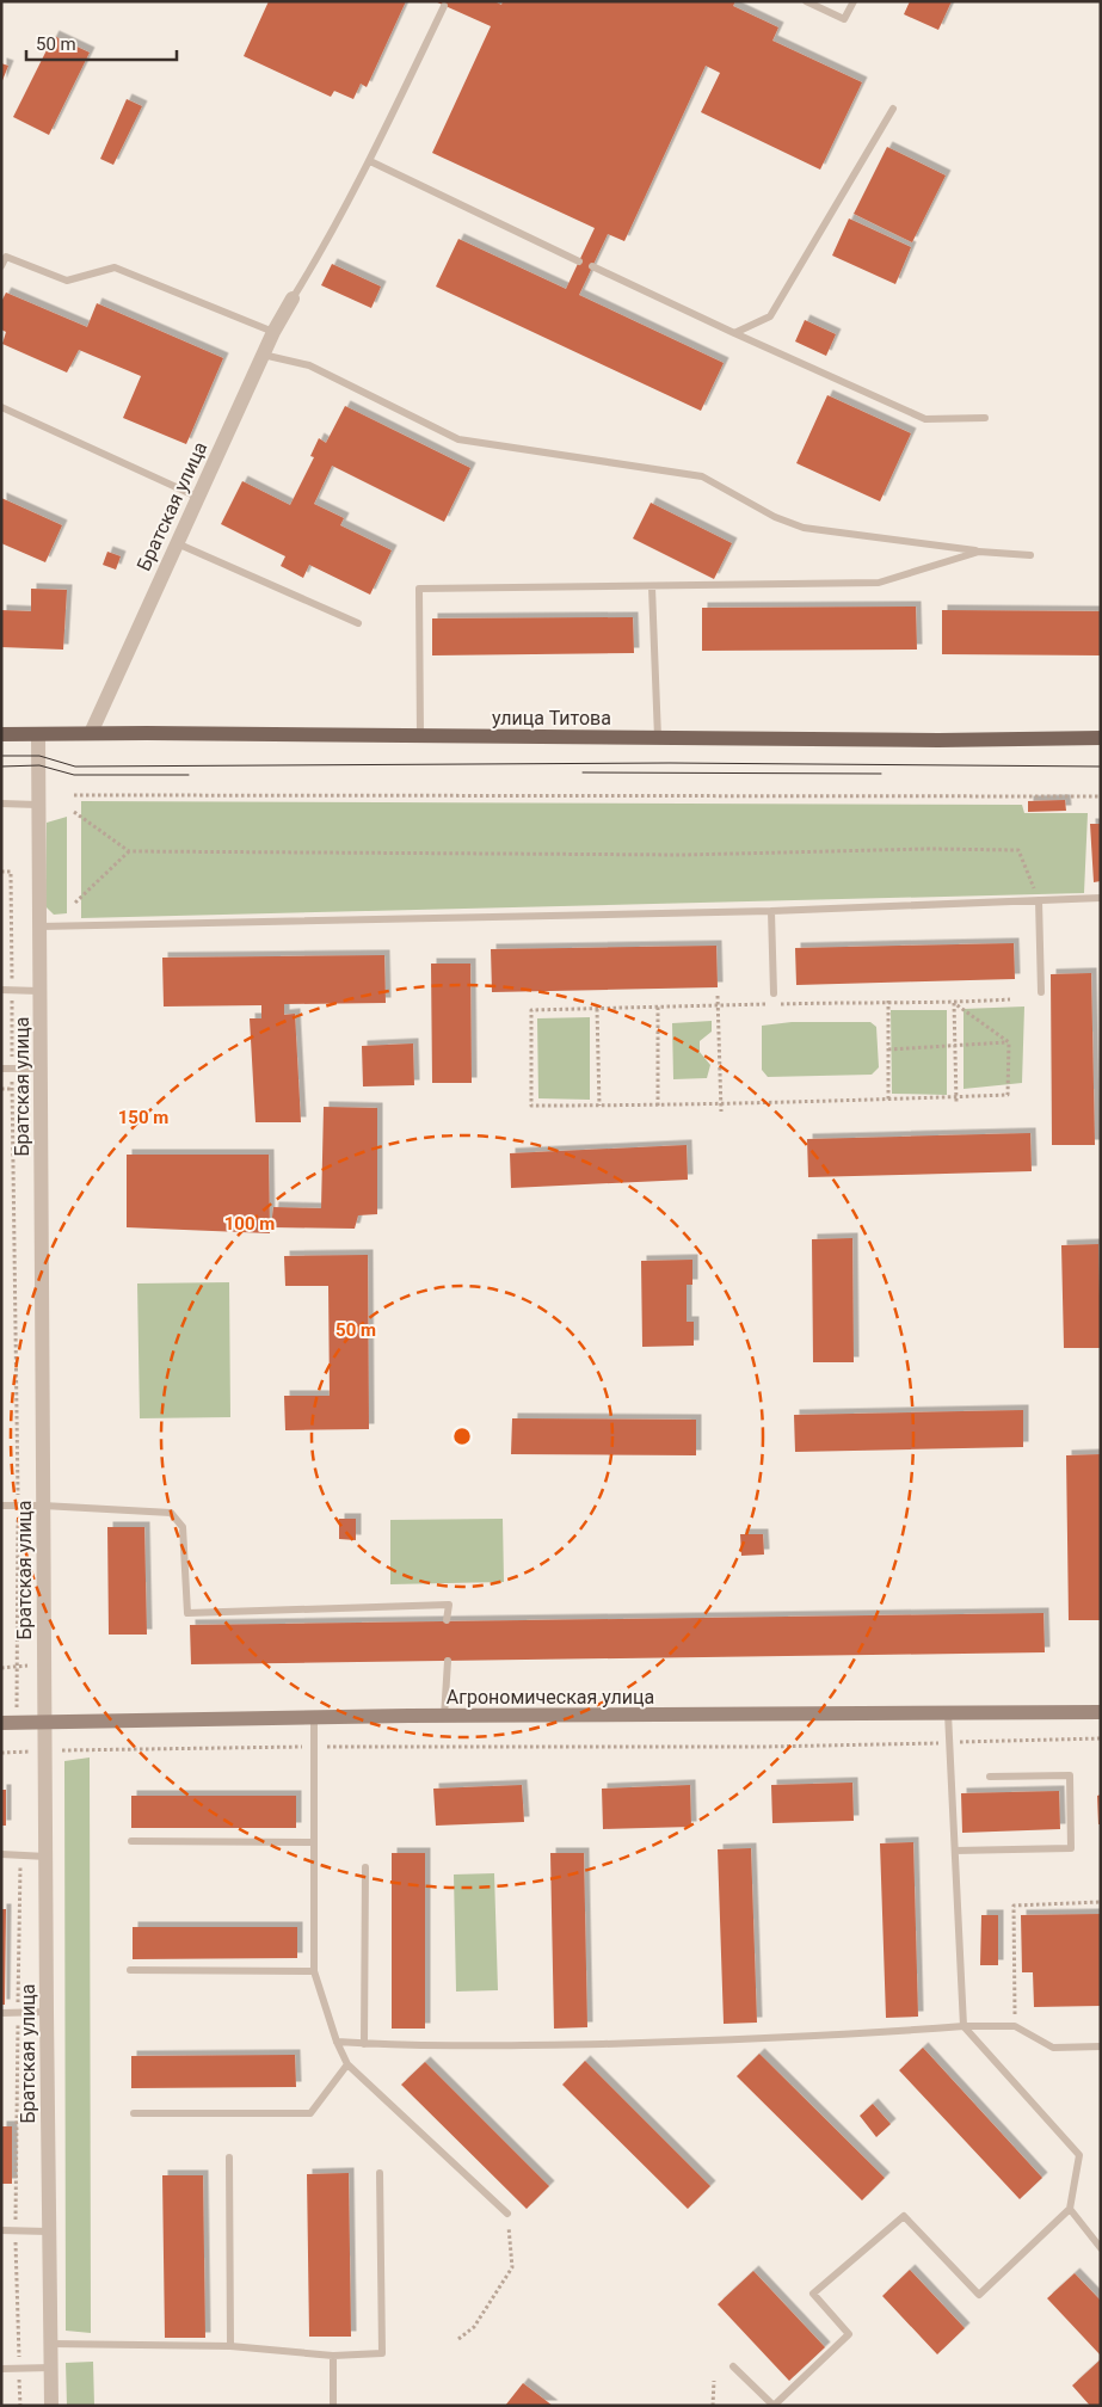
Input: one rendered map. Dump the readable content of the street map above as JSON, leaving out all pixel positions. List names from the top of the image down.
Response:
{
  "streets": {
    "main road": ["улица Титова"],
    "street": ["Братская улица", "Агрономическая улица"]
  },
  "crossings": [
    ["Братская улица", "улица Титова"],
    ["Братская улица", "Агрономическая улица"]
  ],
  "scale_bar": "50 m",
  "rings": ["150 m", "100 m", "50 m"]
}
